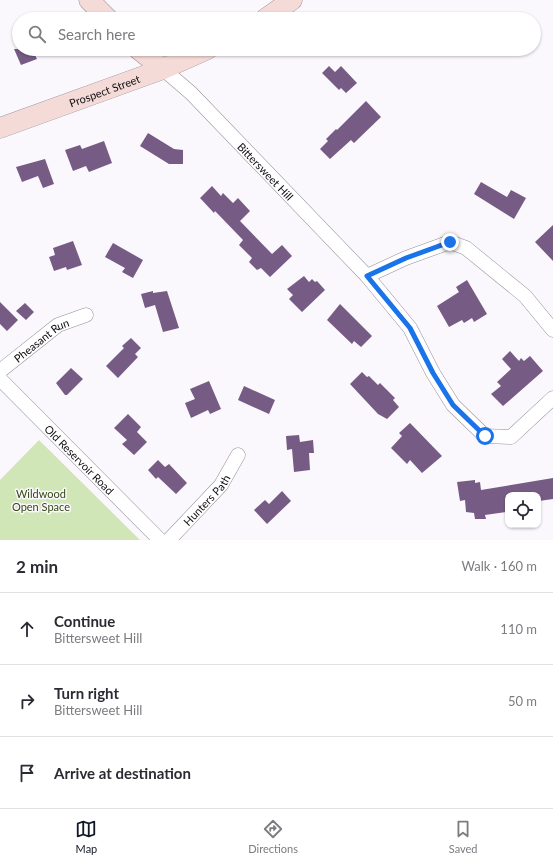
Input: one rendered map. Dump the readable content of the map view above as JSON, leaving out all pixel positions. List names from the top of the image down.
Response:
{
  "streets": {
    "main road": ["Prospect Street"],
    "street": [
      "Bittersweet Hill",
      "Pheasant Run",
      "Old Reservoir Road",
      "Hunters Path"
    ]
  },
  "crossings": [
    ["Prospect Street", "Bittersweet Hill"]
  ],
  "parks": ["Wildwood Open Space"],
  "page": {
    "search": "Search here",
    "heading": ["2 min", "Walk · 160 m"],
    "list": [
      ["Continue", "Bittersweet Hill", "110 m"],
      ["Turn right", "Bittersweet Hill", "50 m"],
      "Arrive at destination"
    ],
    "nav": ["Map", "Directions", "Saved"]
  }
}
